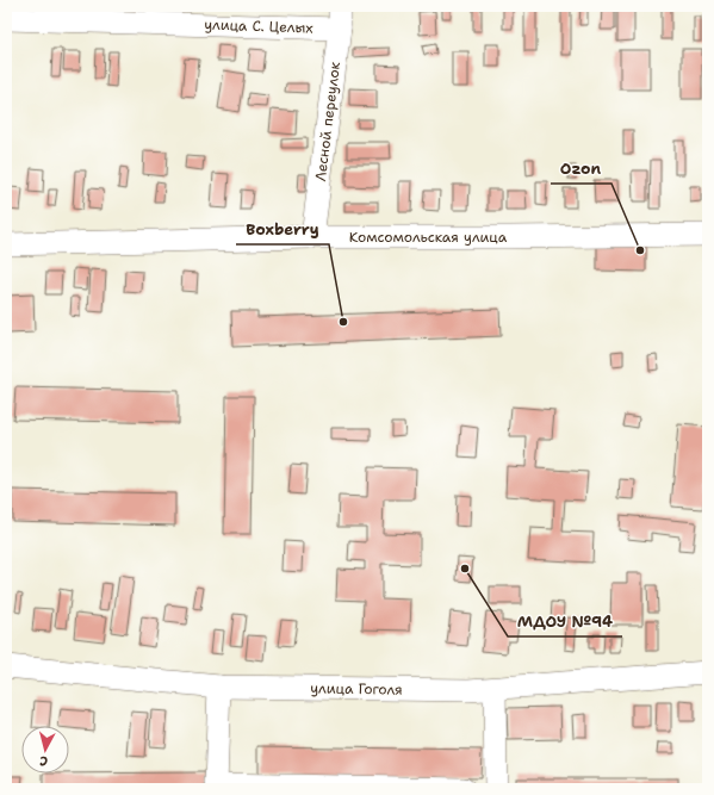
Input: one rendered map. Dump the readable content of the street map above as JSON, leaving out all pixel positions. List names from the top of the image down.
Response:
{
  "streets": {
    "street": [
      "улица С. Целых",
      "Лесной переулок",
      "Комсомольская улица",
      "улица Гоголя"
    ]
  },
  "crossings": [
    ["улица С. Целых", "Лесной переулок"],
    ["Лесной переулок", "Комсомольская улица"]
  ],
  "places": ["Ozon", "Boxberry", "МДОУ №94"],
  "north": "bottom"
}
